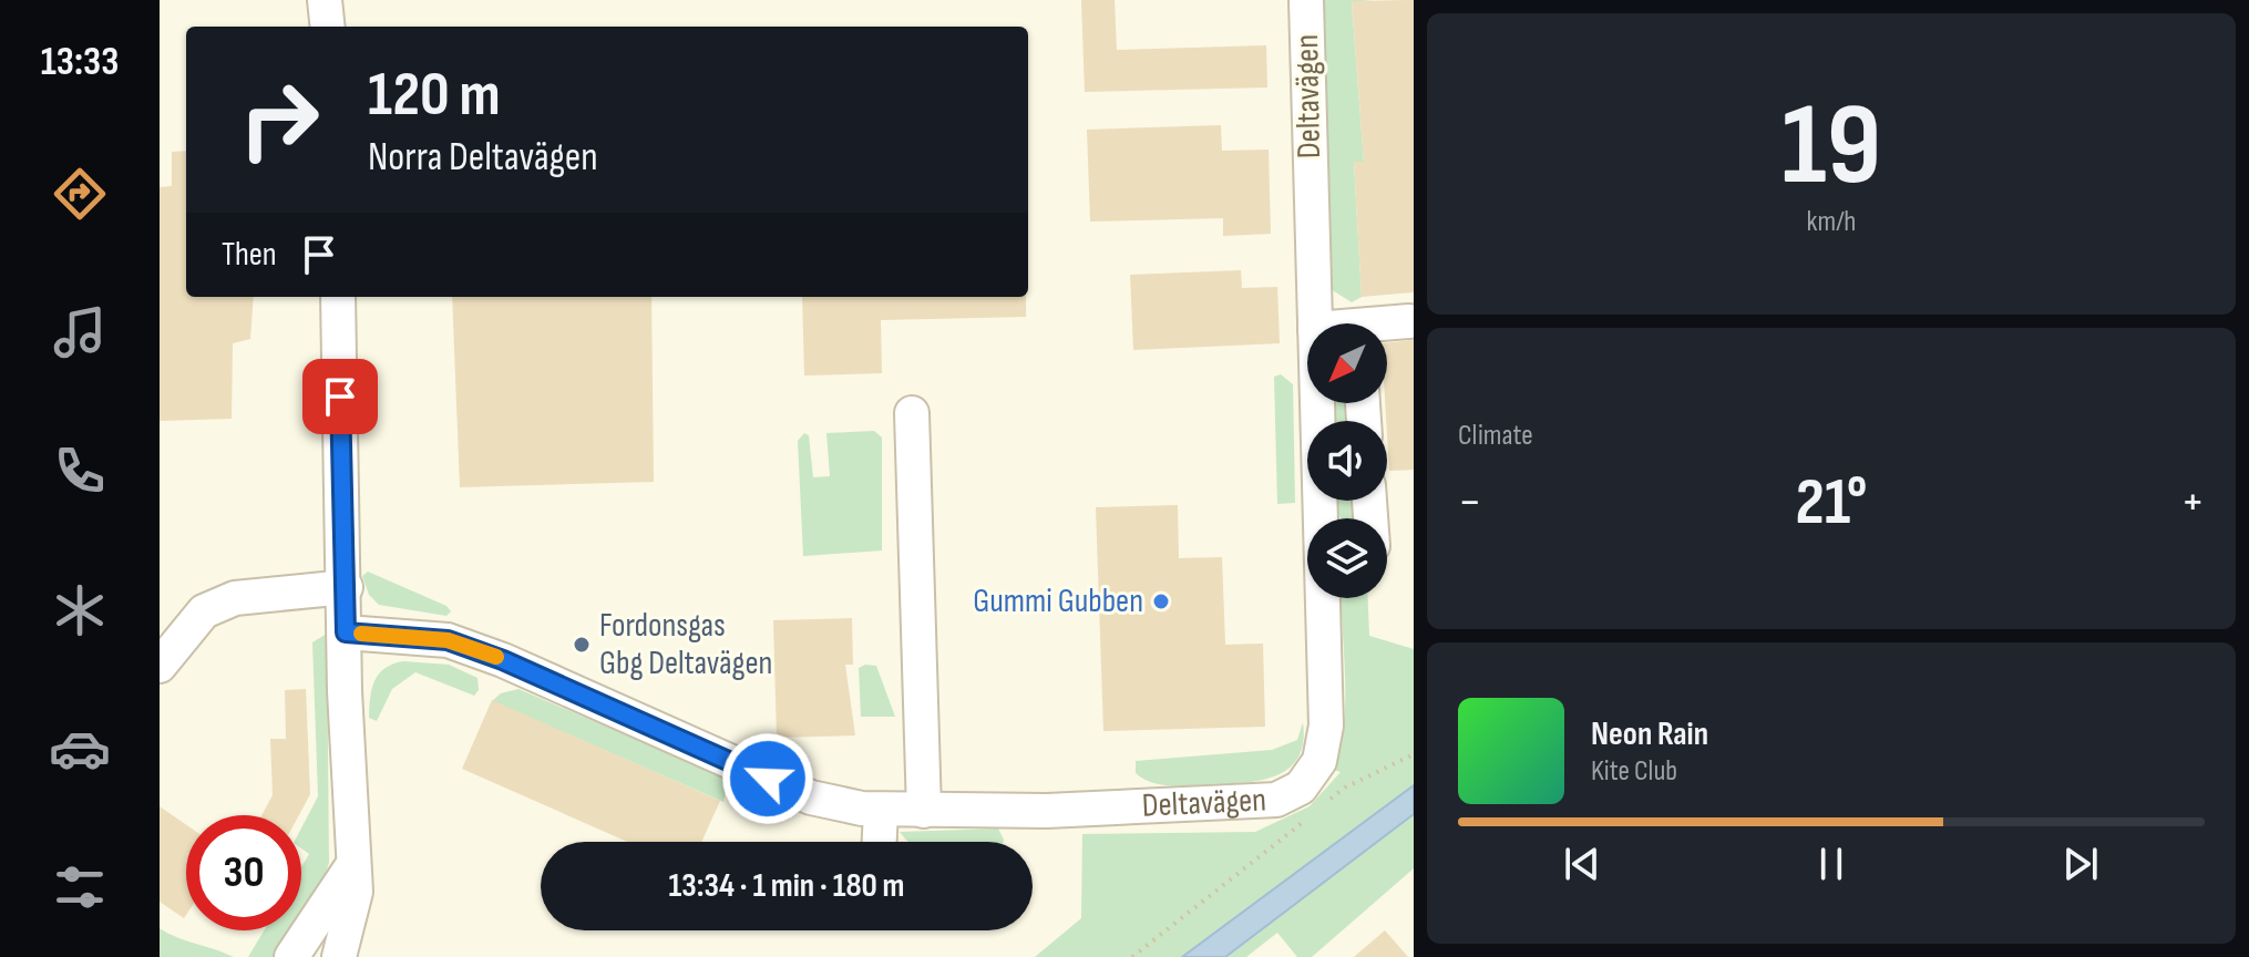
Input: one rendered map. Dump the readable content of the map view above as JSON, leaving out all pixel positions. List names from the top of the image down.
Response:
{
  "streets": {
    "street": ["Deltavägen"]
  },
  "places": ["Gummi Gubben", "Fordonsgas Gbg Deltavägen"],
  "north": "bottom left",
  "page": {
    "tabs": "13:33",
    "tile": [
      ["19", "km/h"],
      "Climate"
    ],
    "turn": ["120 m", "Norra Deltavägen"],
    "then": "Then",
    "heat": ["−", "21°", "+"],
    "song": ["Neon Rain", "Kite Club"],
    "limit": "30",
    "trip": "13:34 · 1 min · 180 m"
  }
}
